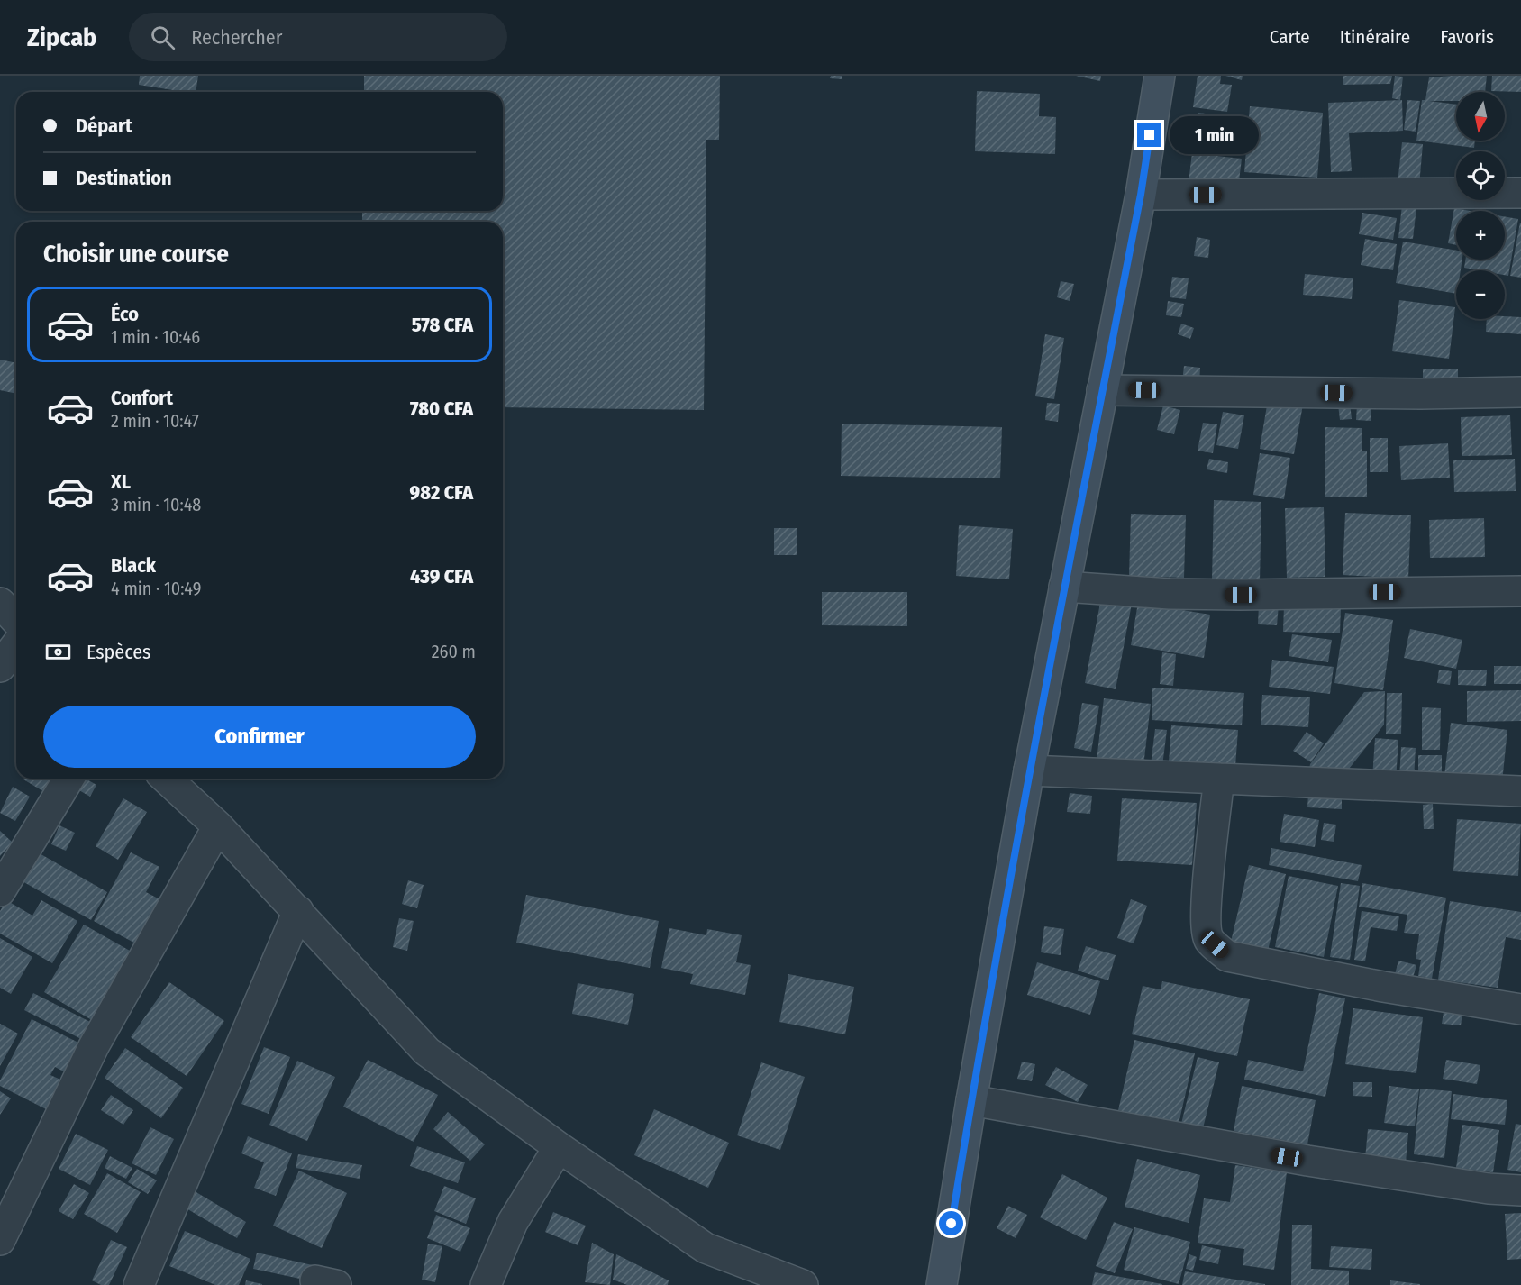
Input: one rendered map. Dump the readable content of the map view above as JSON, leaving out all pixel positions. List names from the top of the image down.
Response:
{
  "north": "bottom",
  "page": {
    "header": "Zipcab",
    "search": "Rechercher",
    "nav": ["Carte", "Itinéraire", "Favoris"],
    "map_buttons": ["+", "−"],
    "banner": ["Départ", "Destination"],
    "bubble": "1 min",
    "heading": "Choisir une course",
    "list": [
      {
        "name": "Éco",
        "note": "1 min · 10:46",
        "value": "578 CFA"
      },
      {
        "name": "Confort",
        "note": "2 min · 10:47",
        "value": "780 CFA"
      },
      {
        "name": "XL",
        "note": "3 min · 10:48",
        "value": "982 CFA"
      },
      {
        "name": "Black",
        "note": "4 min · 10:49",
        "value": "439 CFA"
      }
    ],
    "pay": ["Espèces", "260 m"],
    "buttons": "Confirmer"
  }
}
